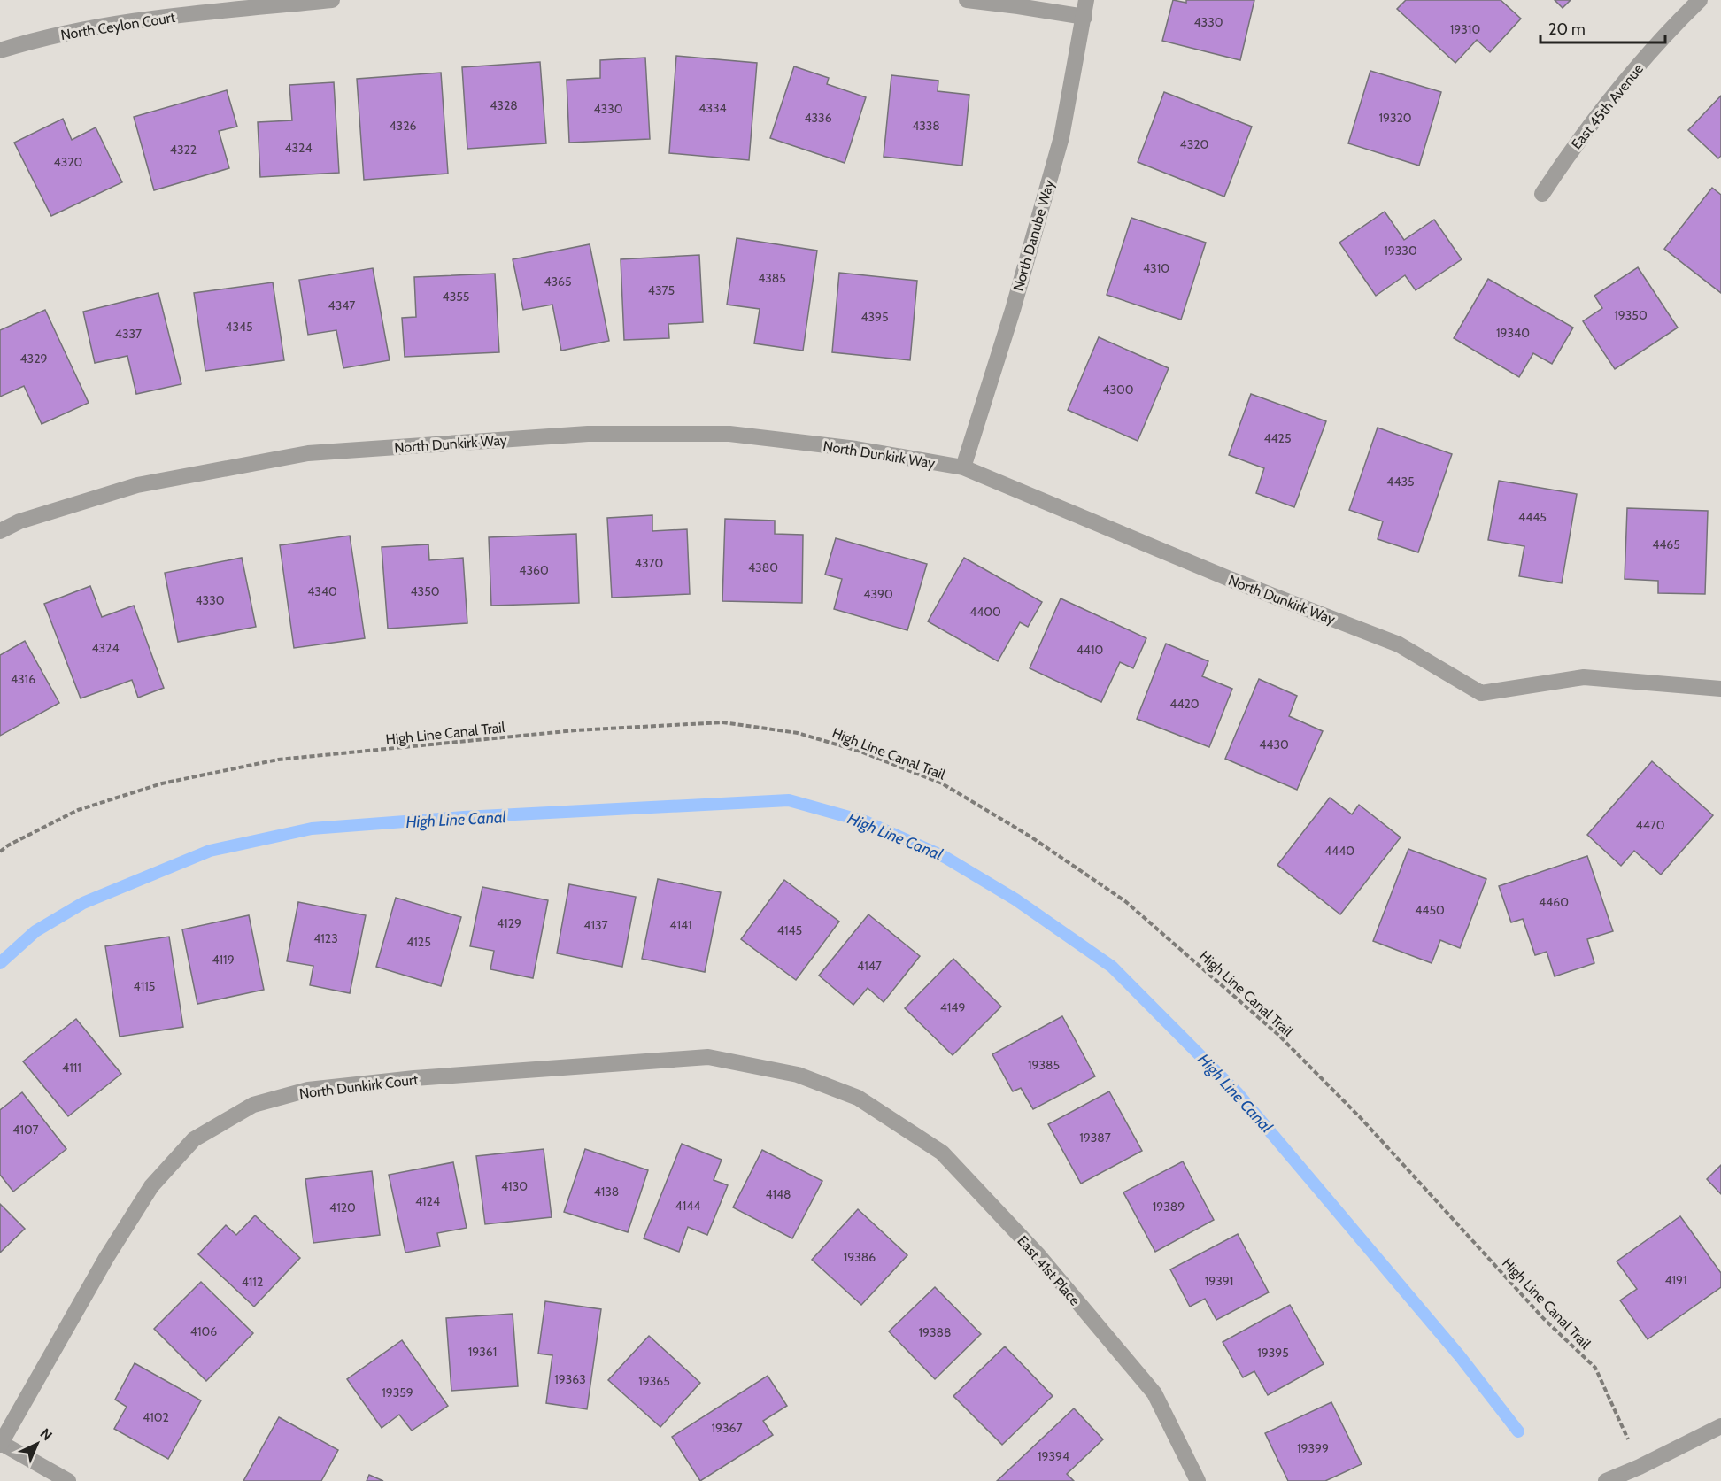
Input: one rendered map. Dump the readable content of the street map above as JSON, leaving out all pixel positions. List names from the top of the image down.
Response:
{
  "streets": {
    "street": [
      "North Ceylon Court",
      "East 45th Avenue",
      "North Danube Way",
      "North Dunkirk Way",
      "North Dunkirk Court",
      "East 41st Place"
    ],
    "path": ["High Line Canal Trail"]
  },
  "crossings": [
    ["North Danube Way", "North Dunkirk Way"],
    ["North Dunkirk Court", "East 41st Place"]
  ],
  "water": ["High Line Canal"],
  "house_numbers": [
    "4330",
    "19310",
    "4328",
    "4334",
    "4330",
    "4336",
    "19320",
    "4326",
    "4338",
    "4320",
    "4324",
    "4322",
    "4320",
    "19330",
    "4310",
    "4385",
    "4365",
    "4375",
    "4355",
    "4347",
    "19350",
    "4395",
    "4345",
    "19340",
    "4337",
    "4329",
    "4300",
    "4425",
    "4435",
    "4445",
    "4465",
    "4370",
    "4380",
    "4360",
    "4340",
    "4350",
    "4390",
    "4330",
    "4400",
    "4324",
    "4410",
    "4316",
    "4420",
    "4430",
    "4470",
    "4440",
    "4460",
    "4450",
    "4129",
    "4137",
    "4141",
    "4145",
    "4123",
    "4125",
    "4119",
    "4147",
    "4115",
    "4149",
    "19385",
    "4111",
    "4107",
    "19387",
    "4130",
    "4138",
    "4148",
    "4124",
    "4144",
    "19389",
    "4120",
    "19386",
    "4191",
    "19391",
    "4112",
    "4106",
    "19388",
    "19361",
    "19395",
    "19363",
    "19365",
    "19359",
    "4102",
    "19367",
    "19399",
    "19394"
  ],
  "scale_bar": "20 m",
  "north": "top right"
}
